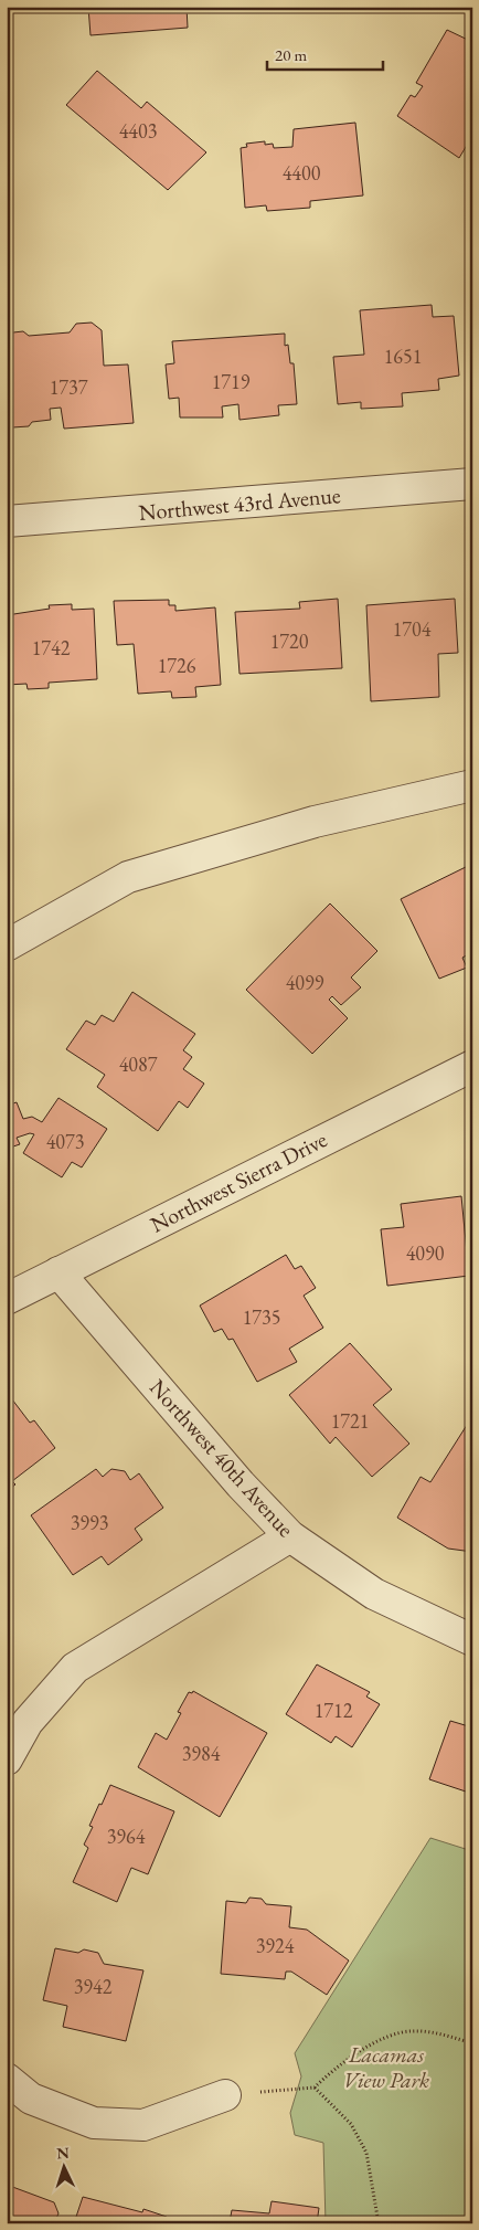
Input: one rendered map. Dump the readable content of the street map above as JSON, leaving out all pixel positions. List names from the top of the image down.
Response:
{
  "streets": {
    "street": ["Northwest 43rd Avenue", "Northwest Sierra Drive", "Northwest 40th Avenue"]
  },
  "crossings": [
    ["Northwest Sierra Drive", "Northwest 40th Avenue"]
  ],
  "parks": ["Lacamas View Park"],
  "house_numbers": [
    "4403",
    "4400",
    "1651",
    "1719",
    "1737",
    "1704",
    "1720",
    "1742",
    "1726",
    "4099",
    "4087",
    "4073",
    "4090",
    "1735",
    "1721",
    "3993",
    "1712",
    "3984",
    "3964",
    "3924",
    "3942"
  ],
  "scale_bar": "20 m",
  "north": "top"
}
